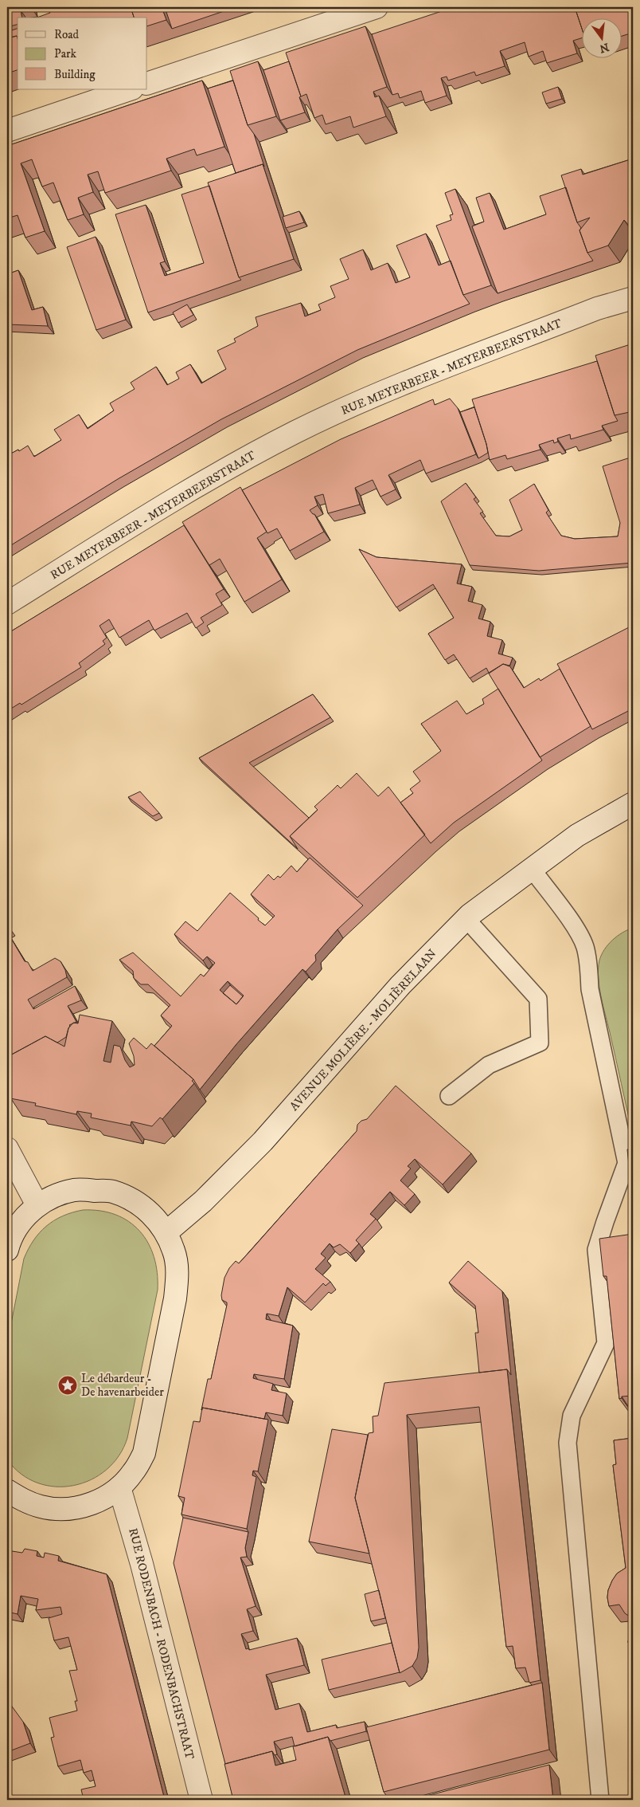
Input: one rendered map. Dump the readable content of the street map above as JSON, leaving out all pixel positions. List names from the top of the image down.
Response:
{
  "streets": {
    "street": ["RUE MEYERBEER - MEYERBEERSTRAAT", "AVENUE MOLIÈRE - MOLIÈRELAAN", "RUE RODENBACH - RODENBACHSTRAAT"]
  },
  "places": {
    "place": ["Le débardeur - De havenarbeider"]
  },
  "legend": ["Road", "Park", "Building"],
  "north": "bottom"
}
